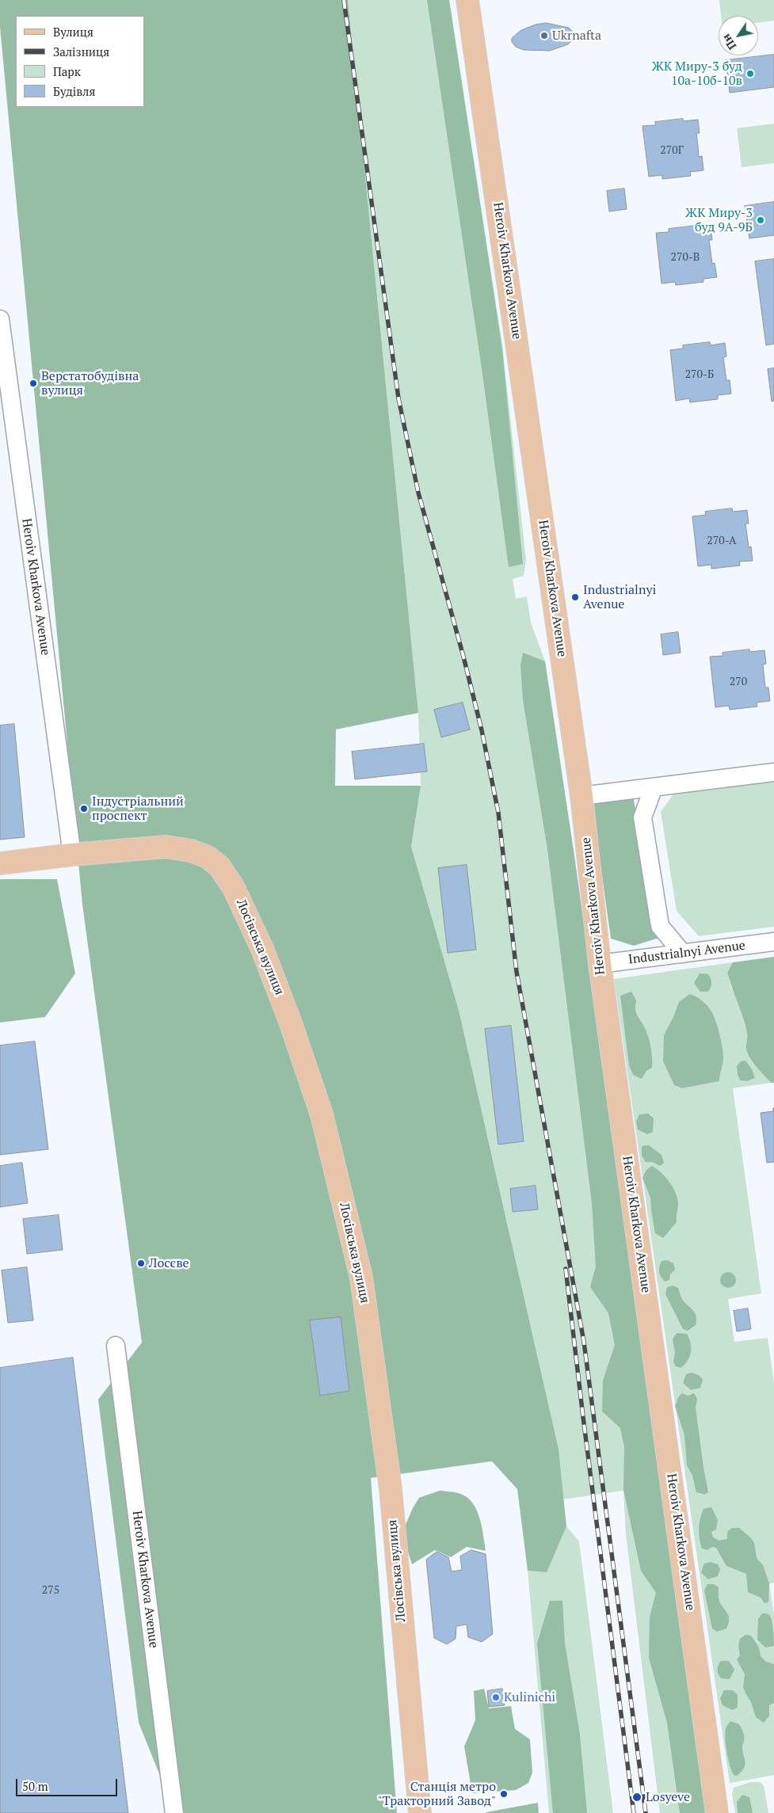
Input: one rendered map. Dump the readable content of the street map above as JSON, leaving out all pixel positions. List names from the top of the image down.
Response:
{
  "streets": {
    "main road": ["Heroiv Kharkova Avenue", "Лосівська вулиця"],
    "street": ["Industrialnyi Avenue"]
  },
  "crossings": [
    ["Heroiv Kharkova Avenue", "Лосівська вулиця"],
    ["Heroiv Kharkova Avenue", "Industrialnyi Avenue"]
  ],
  "places": [
    "Ukrnafta",
    "ЖК Миру-3 буд 10а-10б-10в",
    "ЖК Миру-3 буд 9А-9Б",
    "Верстатобудівна вулиця",
    "Industrialnyi Avenue",
    "Індустріальний проспект",
    "Лосєве",
    "Kulinichi",
    "Станція метро \"Тракторний Завод\"",
    "Losyeve"
  ],
  "house_numbers": [
    "270Г",
    "270-В",
    "270-Б",
    "270-А",
    "270",
    "275"
  ],
  "legend": [
    "Вулиця",
    "Залізниця",
    "Парк",
    "Будівля"
  ],
  "scale_bar": "50 m",
  "north": "bottom left"
}
